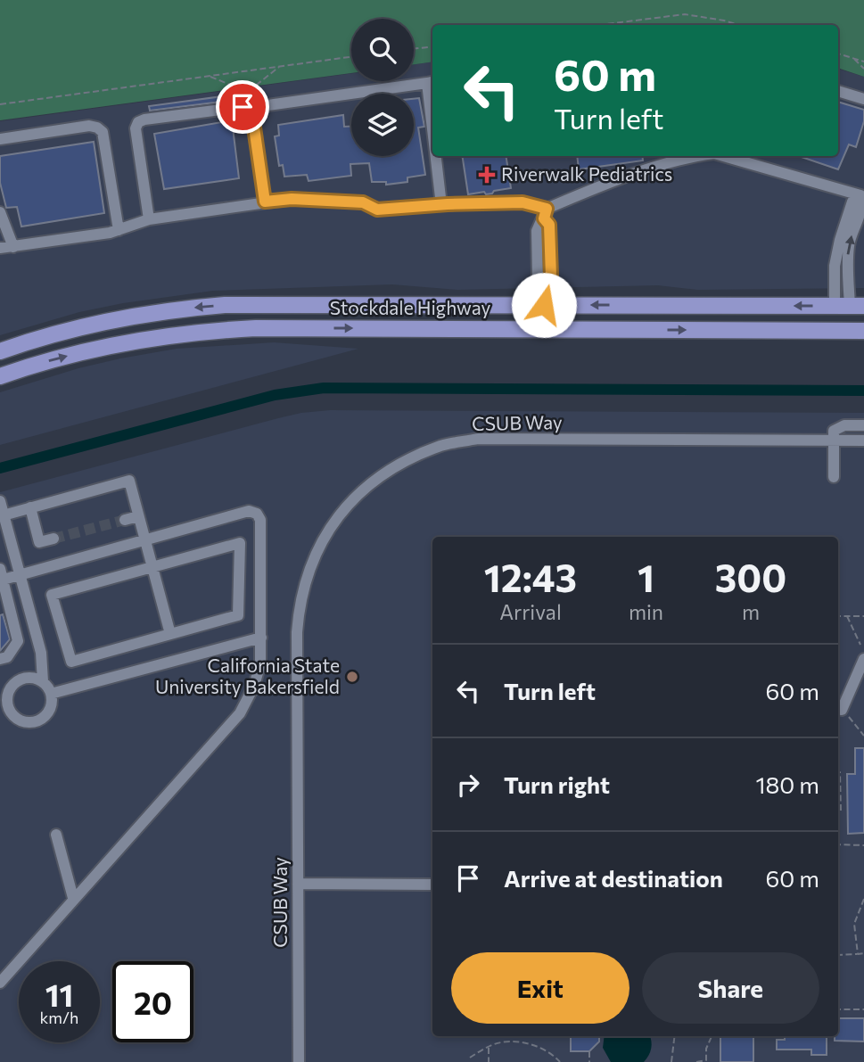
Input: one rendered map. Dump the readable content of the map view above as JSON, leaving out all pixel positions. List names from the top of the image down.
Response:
{
  "streets": {
    "main road": ["Stockdale Highway"],
    "street": ["CSUB Way"]
  },
  "places": {
    "health": ["Riverwalk Pediatrics"],
    "other": ["California State University Bakersfield"]
  },
  "page": {
    "turn": ["60 m", "Turn left"],
    "eta": [
      "12:43",
      "Arrival",
      "1",
      "min",
      "300",
      "m"
    ],
    "list": [
      {
        "name": "Turn left",
        "value": "60 m"
      },
      {
        "name": "Turn right",
        "value": "180 m"
      },
      {
        "name": "Arrive at destination",
        "value": "60 m"
      }
    ],
    "buttons": ["Exit", "Share"],
    "speed": "11 km/h",
    "limit": "20"
  }
}
